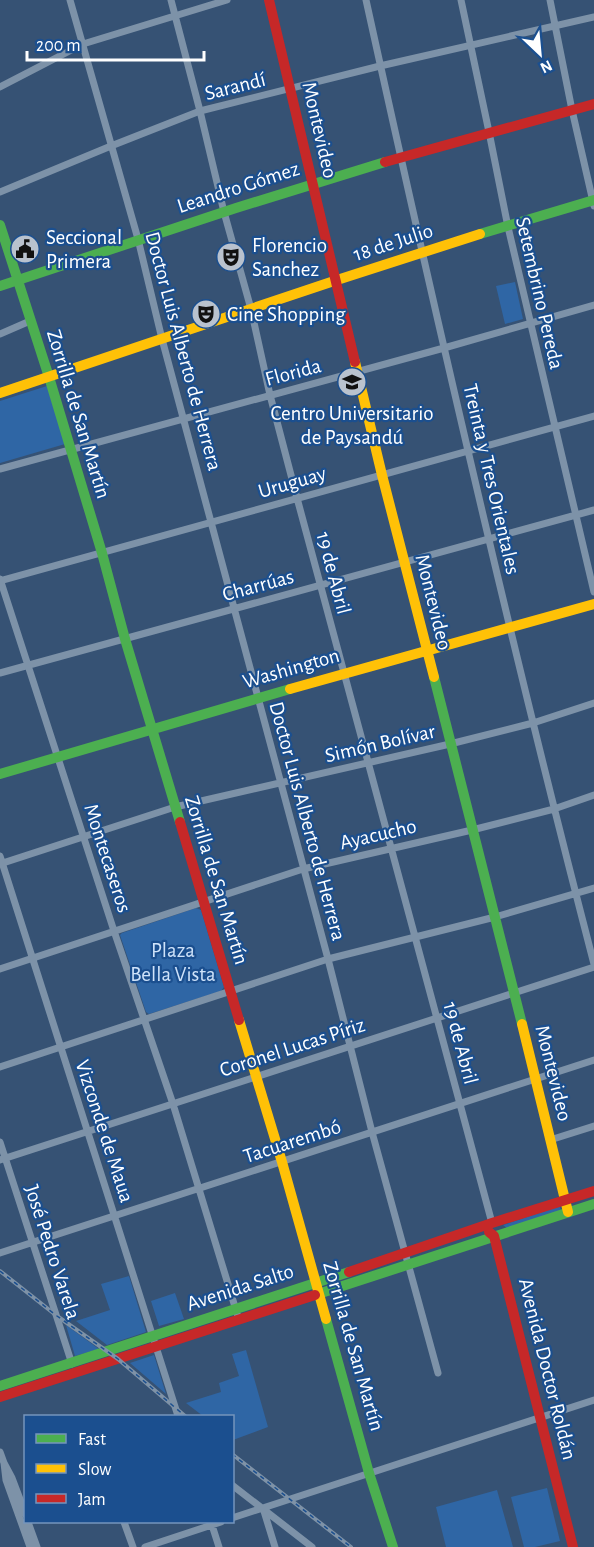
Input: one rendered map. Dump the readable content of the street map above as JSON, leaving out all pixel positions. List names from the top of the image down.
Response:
{
  "streets": {
    "street": [
      "Sarandí",
      "Montevideo",
      "Leandro Gómez",
      "18 de Julio",
      "Setembrino Pereda",
      "Doctor Luis Alberto de Herrera",
      "Florida",
      "Zorrilla de San Martín",
      "Treinta y Tres Orientales",
      "Uruguay",
      "19 de Abril",
      "Charrúas",
      "Washington",
      "Simón Bolívar",
      "Ayacucho",
      "Montecaseros",
      "Coronel Lucas Píriz",
      "Vizconde de Maua",
      "Tacuarembó",
      "José Pedro Varela",
      "Avenida Salto",
      "Avenida Doctor Roldán"
    ]
  },
  "crossings": [
    ["Sarandí", "Montevideo"],
    ["Sarandí", "Setembrino Pereda"],
    ["Sarandí", "Doctor Luis Alberto de Herrera"],
    ["Sarandí", "Treinta y Tres Orientales"],
    ["Sarandí", "19 de Abril"],
    ["Montevideo", "Leandro Gómez"],
    ["Montevideo", "18 de Julio"],
    ["Montevideo", "Florida"],
    ["Montevideo", "Uruguay"],
    ["Montevideo", "Charrúas"],
    ["Montevideo", "Washington"],
    ["Montevideo", "Simón Bolívar"],
    ["Montevideo", "Ayacucho"],
    ["Montevideo", "Coronel Lucas Píriz"],
    ["Montevideo", "Tacuarembó"],
    ["Montevideo", "Avenida Salto"],
    ["Leandro Gómez", "Setembrino Pereda"],
    ["Leandro Gómez", "Doctor Luis Alberto de Herrera"],
    ["Leandro Gómez", "Zorrilla de San Martín"],
    ["Leandro Gómez", "Treinta y Tres Orientales"],
    ["Leandro Gómez", "19 de Abril"],
    ["18 de Julio", "Setembrino Pereda"],
    ["18 de Julio", "Doctor Luis Alberto de Herrera"],
    ["18 de Julio", "Zorrilla de San Martín"],
    ["18 de Julio", "Treinta y Tres Orientales"],
    ["18 de Julio", "19 de Abril"],
    ["Setembrino Pereda", "Florida"],
    ["Setembrino Pereda", "Uruguay"],
    ["Setembrino Pereda", "Charrúas"],
    ["Doctor Luis Alberto de Herrera", "Florida"],
    ["Doctor Luis Alberto de Herrera", "Uruguay"],
    ["Doctor Luis Alberto de Herrera", "Charrúas"],
    ["Doctor Luis Alberto de Herrera", "Washington"],
    ["Doctor Luis Alberto de Herrera", "Simón Bolívar"],
    ["Doctor Luis Alberto de Herrera", "Ayacucho"],
    ["Doctor Luis Alberto de Herrera", "Coronel Lucas Píriz"],
    ["Doctor Luis Alberto de Herrera", "Tacuarembó"],
    ["Doctor Luis Alberto de Herrera", "Avenida Salto"],
    ["Florida", "Zorrilla de San Martín"],
    ["Florida", "Treinta y Tres Orientales"],
    ["Florida", "19 de Abril"],
    ["Zorrilla de San Martín", "Uruguay"],
    ["Zorrilla de San Martín", "Charrúas"],
    ["Zorrilla de San Martín", "Washington"],
    ["Zorrilla de San Martín", "Simón Bolívar"],
    ["Zorrilla de San Martín", "Ayacucho"],
    ["Zorrilla de San Martín", "Coronel Lucas Píriz"],
    ["Zorrilla de San Martín", "Tacuarembó"],
    ["Zorrilla de San Martín", "Avenida Salto"],
    ["Treinta y Tres Orientales", "Uruguay"],
    ["Treinta y Tres Orientales", "Charrúas"],
    ["Treinta y Tres Orientales", "Washington"],
    ["Treinta y Tres Orientales", "Simón Bolívar"],
    ["Treinta y Tres Orientales", "Ayacucho"],
    ["Treinta y Tres Orientales", "Coronel Lucas Píriz"],
    ["Uruguay", "19 de Abril"],
    ["Uruguay", "Montecaseros"],
    ["19 de Abril", "Charrúas"],
    ["19 de Abril", "Washington"],
    ["19 de Abril", "Simón Bolívar"],
    ["19 de Abril", "Ayacucho"],
    ["19 de Abril", "Coronel Lucas Píriz"],
    ["19 de Abril", "Tacuarembó"],
    ["19 de Abril", "Avenida Salto"],
    ["Charrúas", "Montecaseros"],
    ["Washington", "Montecaseros"],
    ["Simón Bolívar", "Montecaseros"],
    ["Simón Bolívar", "Vizconde de Maua"],
    ["Ayacucho", "Montecaseros"],
    ["Ayacucho", "Vizconde de Maua"],
    ["Montecaseros", "Coronel Lucas Píriz"],
    ["Montecaseros", "Tacuarembó"],
    ["Montecaseros", "Avenida Salto"],
    ["Coronel Lucas Píriz", "Vizconde de Maua"],
    ["Coronel Lucas Píriz", "José Pedro Varela"],
    ["Vizconde de Maua", "Tacuarembó"],
    ["Vizconde de Maua", "Avenida Salto"],
    ["Tacuarembó", "José Pedro Varela"],
    ["José Pedro Varela", "Avenida Salto"],
    ["Avenida Salto", "Avenida Doctor Roldán"]
  ],
  "parks": ["Plaza Bella Vista"],
  "places": {
    "public building": ["Seccional Primera"],
    "theatre": ["Florencio Sanchez", "Cine Shopping"],
    "school or university": ["Centro Universitario de Paysandú"]
  },
  "legend": ["Fast", "Slow", "Jam"],
  "scale_bar": "200 m",
  "north": "bottom right"
}
